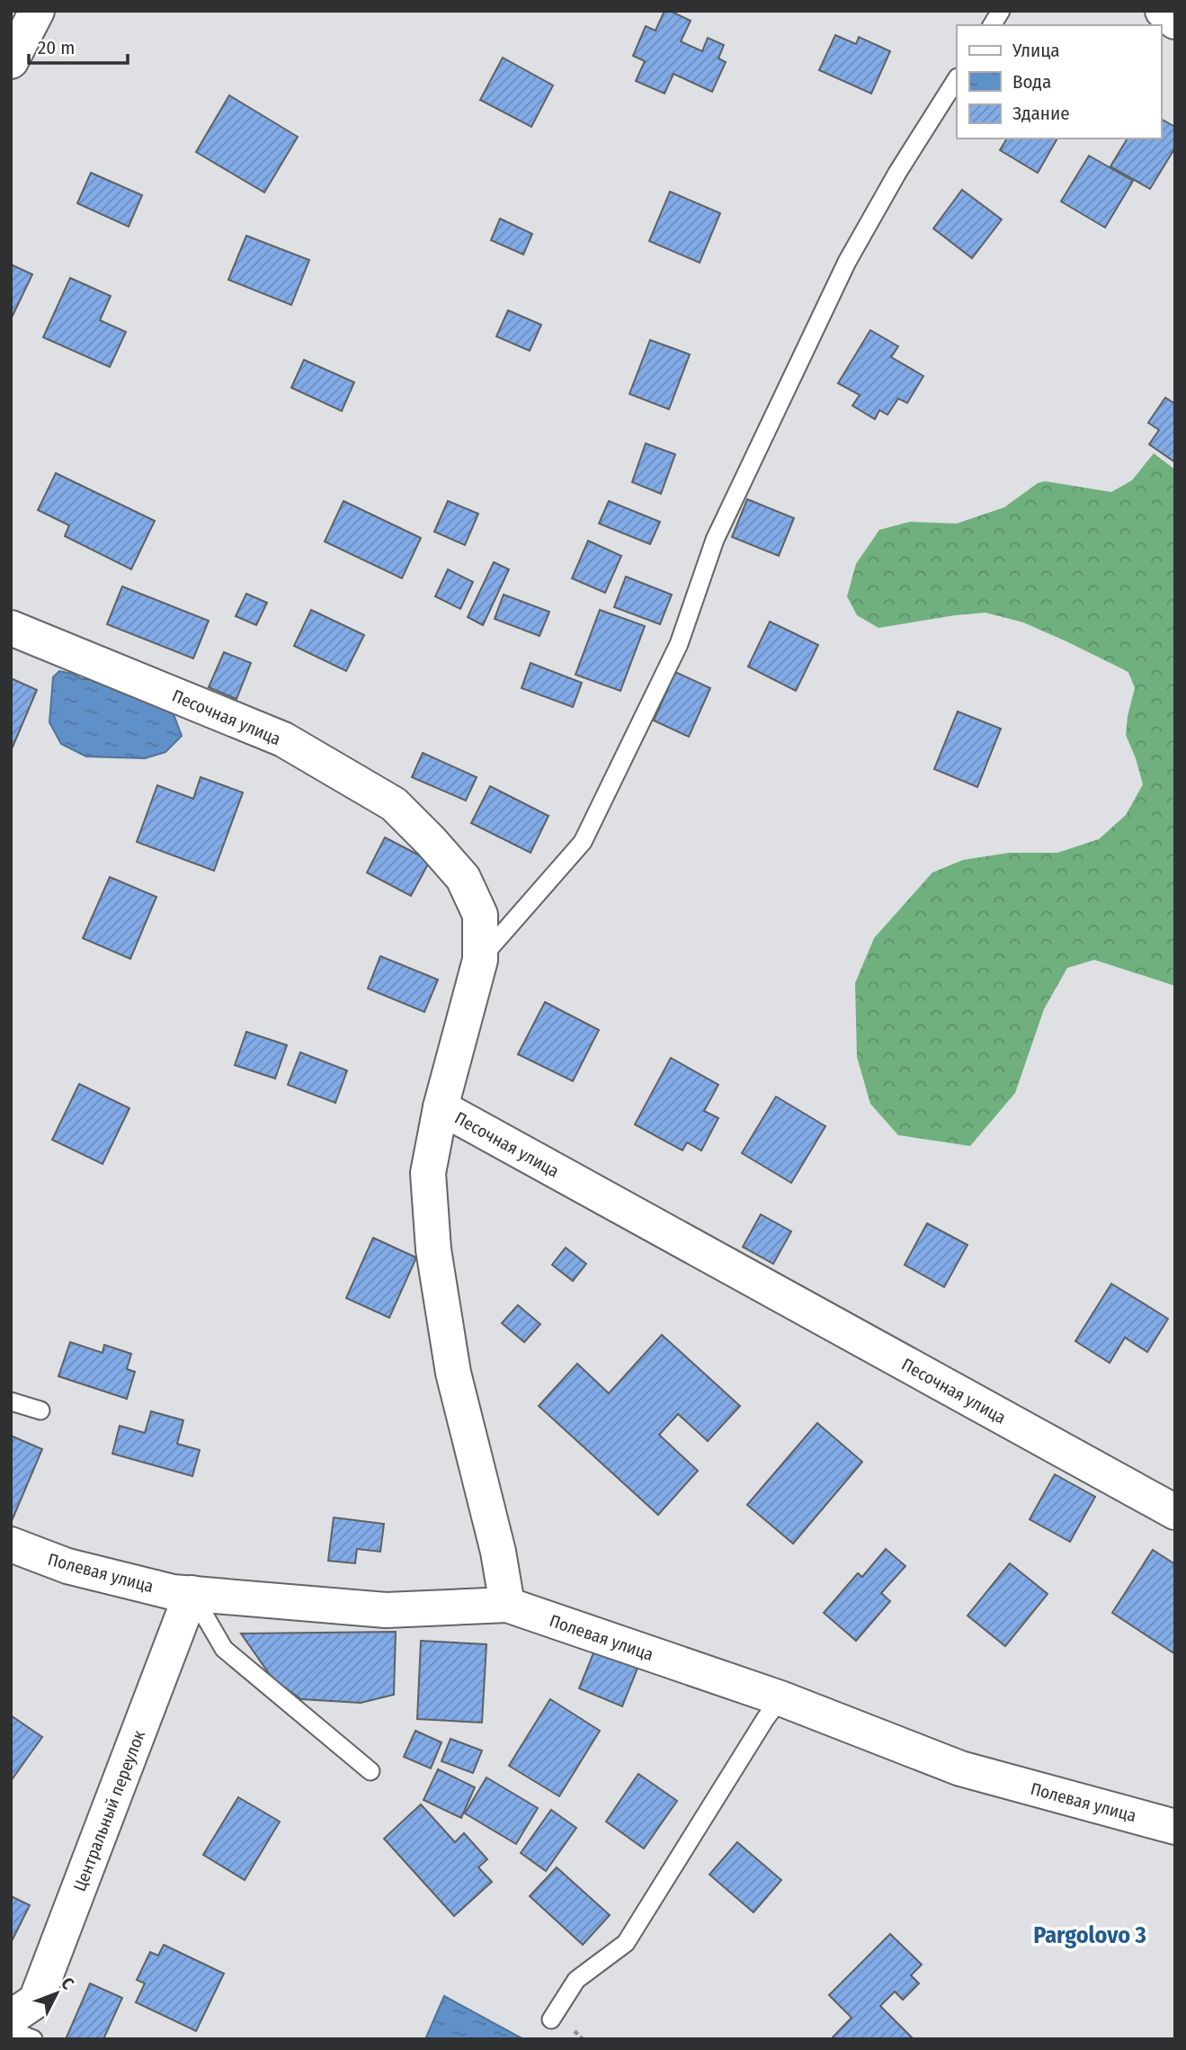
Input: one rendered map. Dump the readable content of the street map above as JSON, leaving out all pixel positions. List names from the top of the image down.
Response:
{
  "streets": {
    "street": ["Песочная улица", "Полевая улица", "Центральный переулок"]
  },
  "crossings": [
    ["Полевая улица", "Центральный переулок"]
  ],
  "districts": ["Pargolovo 3"],
  "legend": ["Улица", "Вода", "Здание"],
  "scale_bar": "20 m",
  "north": "top right"
}
